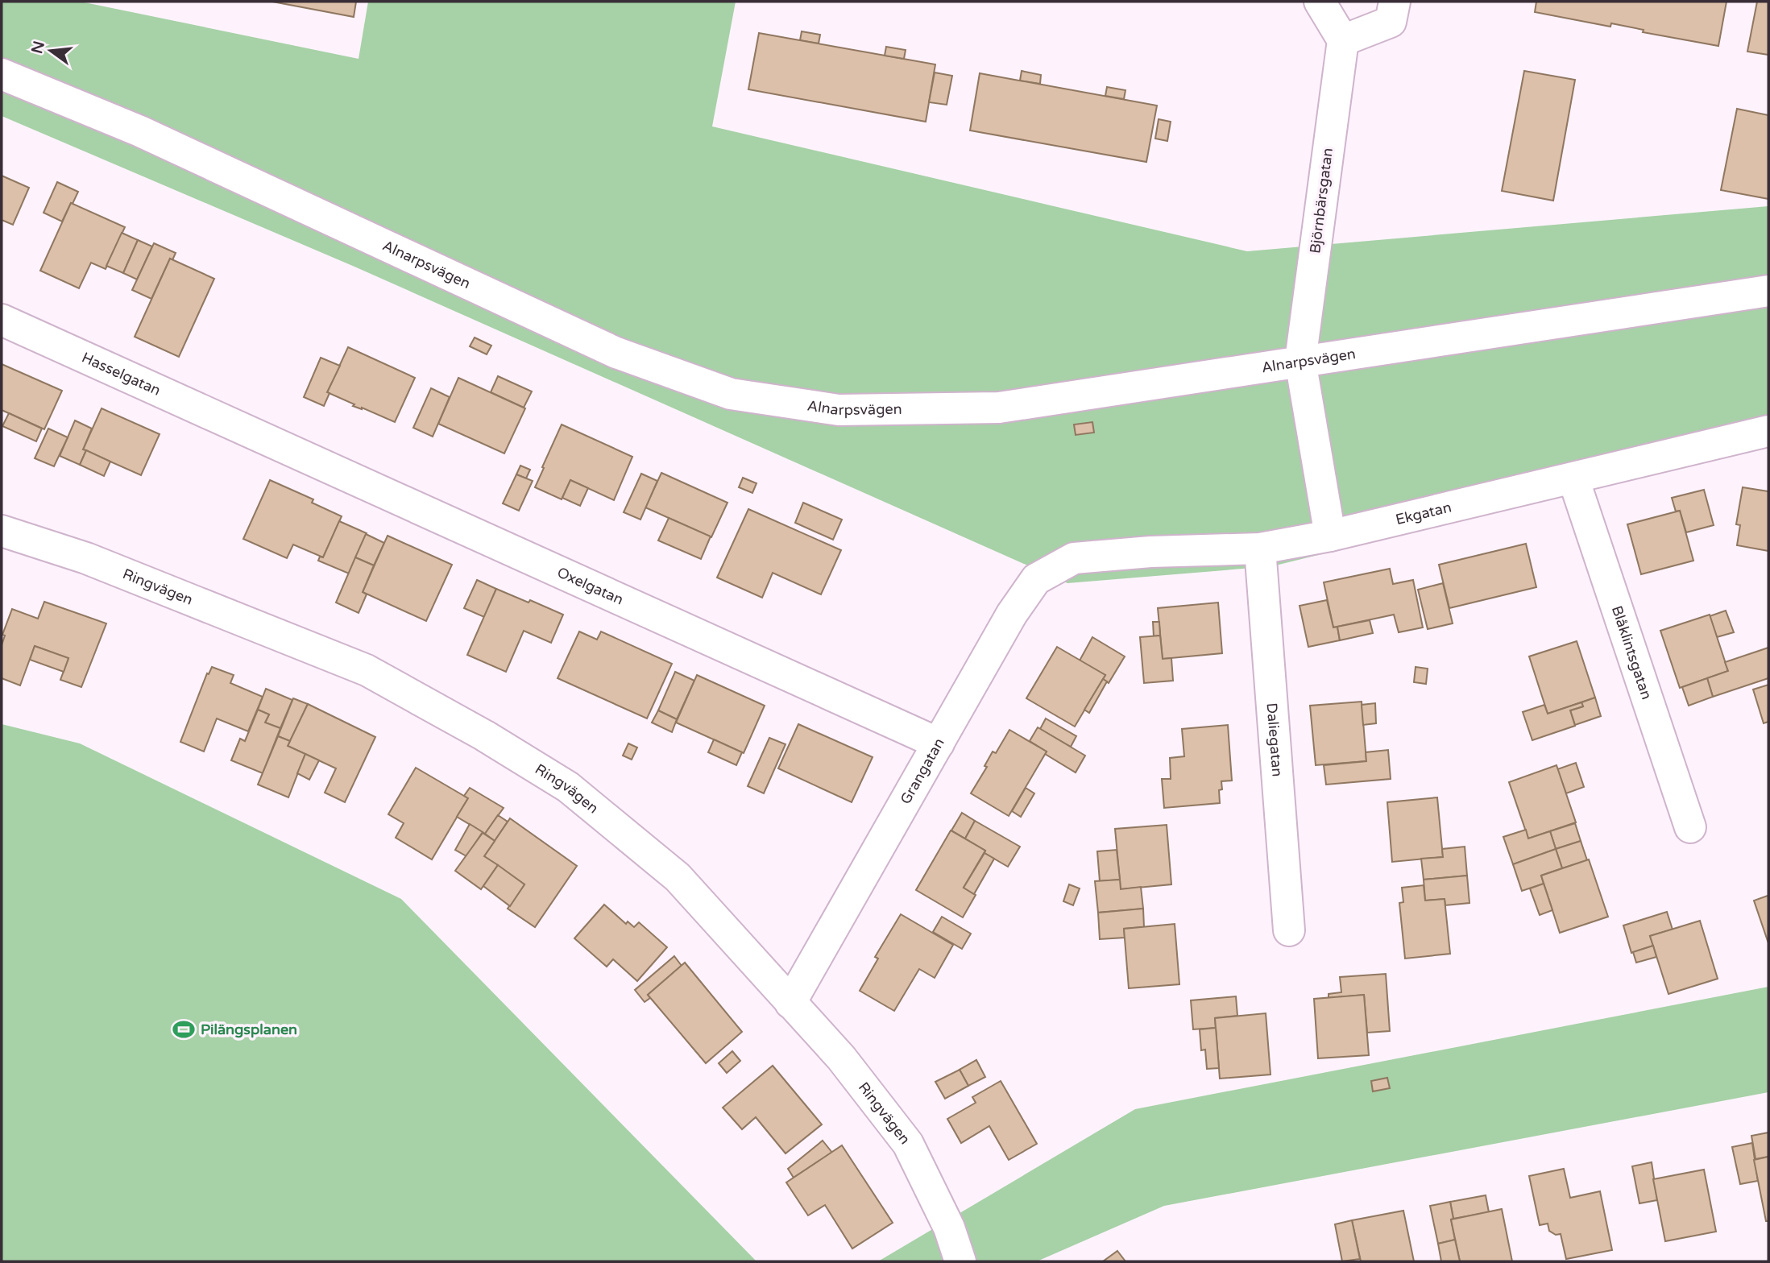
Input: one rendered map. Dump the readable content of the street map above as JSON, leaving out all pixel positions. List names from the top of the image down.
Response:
{
  "streets": {
    "street": [
      "Björnbärsgatan",
      "Alnarpsvägen",
      "Hasselgatan",
      "Ekgatan",
      "Oxelgatan",
      "Ringvägen",
      "Blåklintsgatan",
      "Daliegatan",
      "Grangatan"
    ]
  },
  "crossings": [
    ["Björnbärsgatan", "Alnarpsvägen"],
    ["Björnbärsgatan", "Ekgatan"],
    ["Hasselgatan", "Oxelgatan"],
    ["Ekgatan", "Blåklintsgatan"],
    ["Ekgatan", "Daliegatan"],
    ["Ekgatan", "Grangatan"],
    ["Oxelgatan", "Grangatan"],
    ["Ringvägen", "Grangatan"]
  ],
  "places": {
    "sports": ["Pilängsplanen"]
  },
  "north": "left"
}
